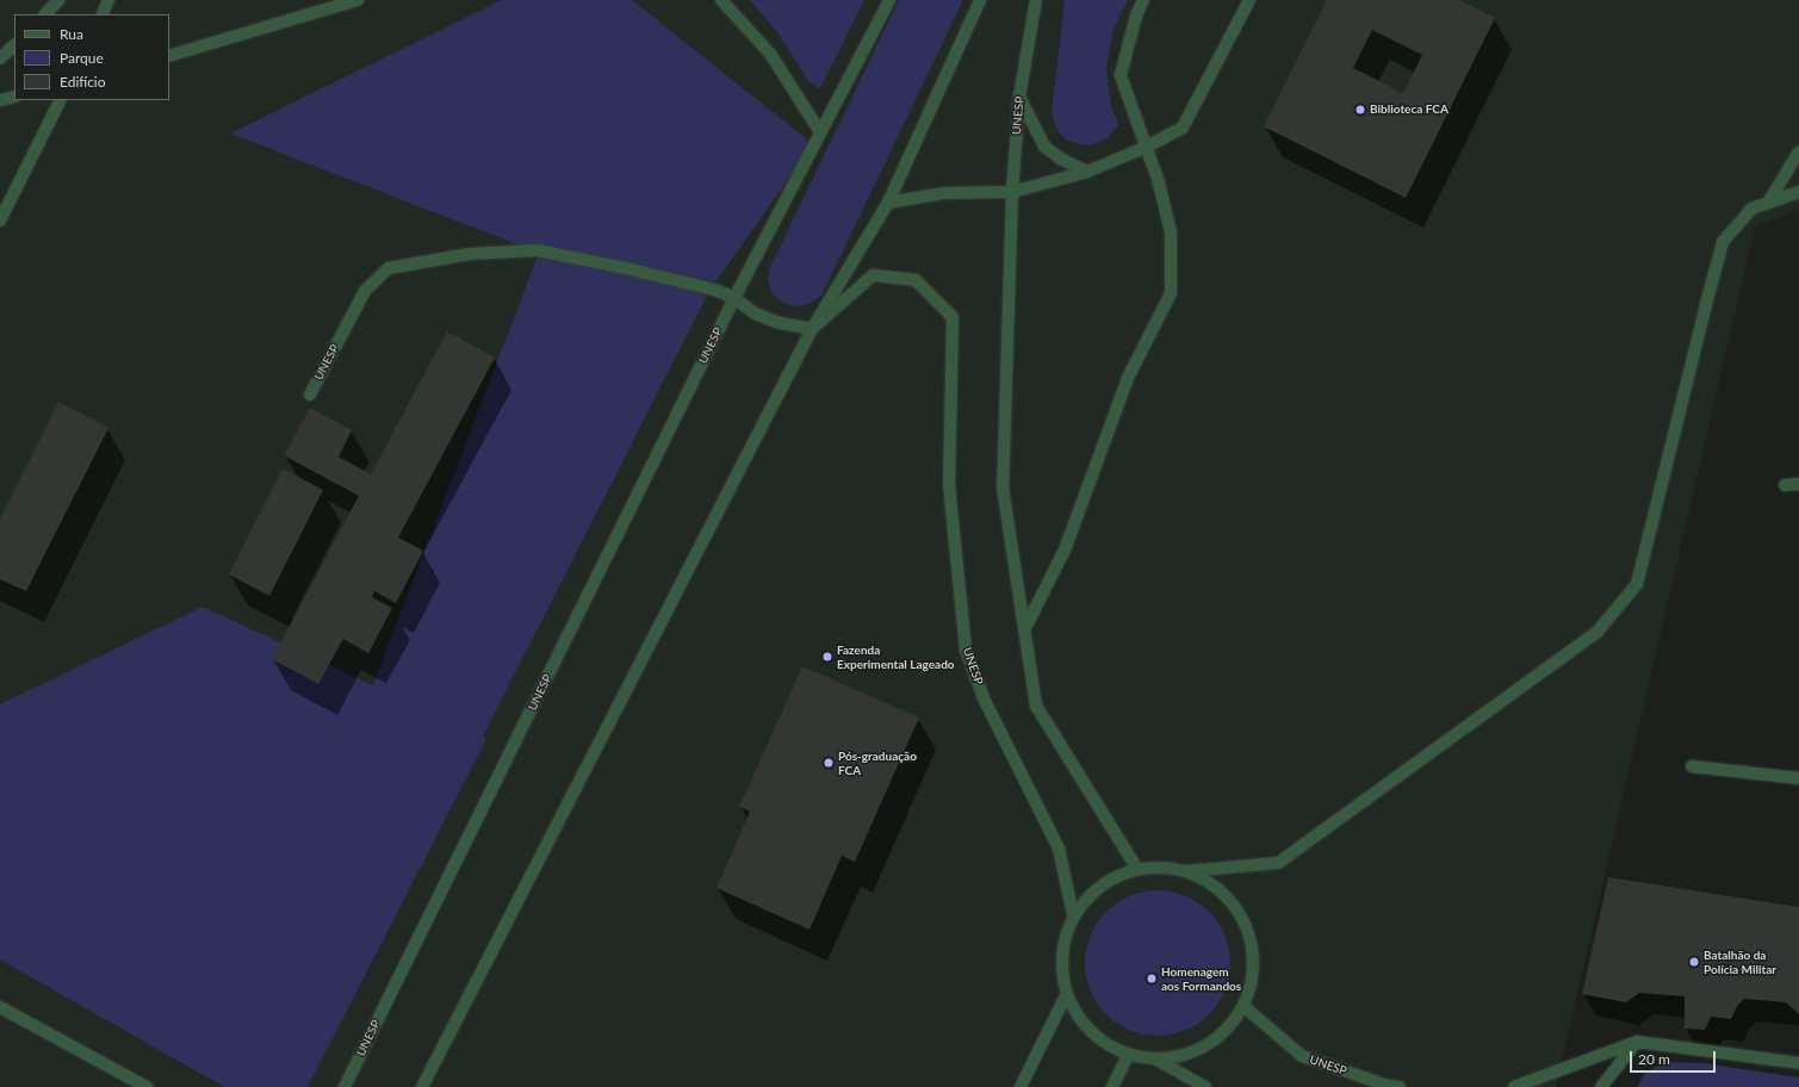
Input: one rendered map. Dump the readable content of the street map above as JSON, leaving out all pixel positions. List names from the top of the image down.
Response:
{
  "streets": {
    "street": ["UNESP"]
  },
  "places": [
    "Biblioteca FCA",
    "Fazenda Experimental Lageado",
    "Pós-graduação FCA",
    "Batalhão da Polícia Militar",
    "Homenagem aos Formandos"
  ],
  "legend": ["Rua", "Parque", "Edifício"],
  "scale_bar": "20 m"
}
